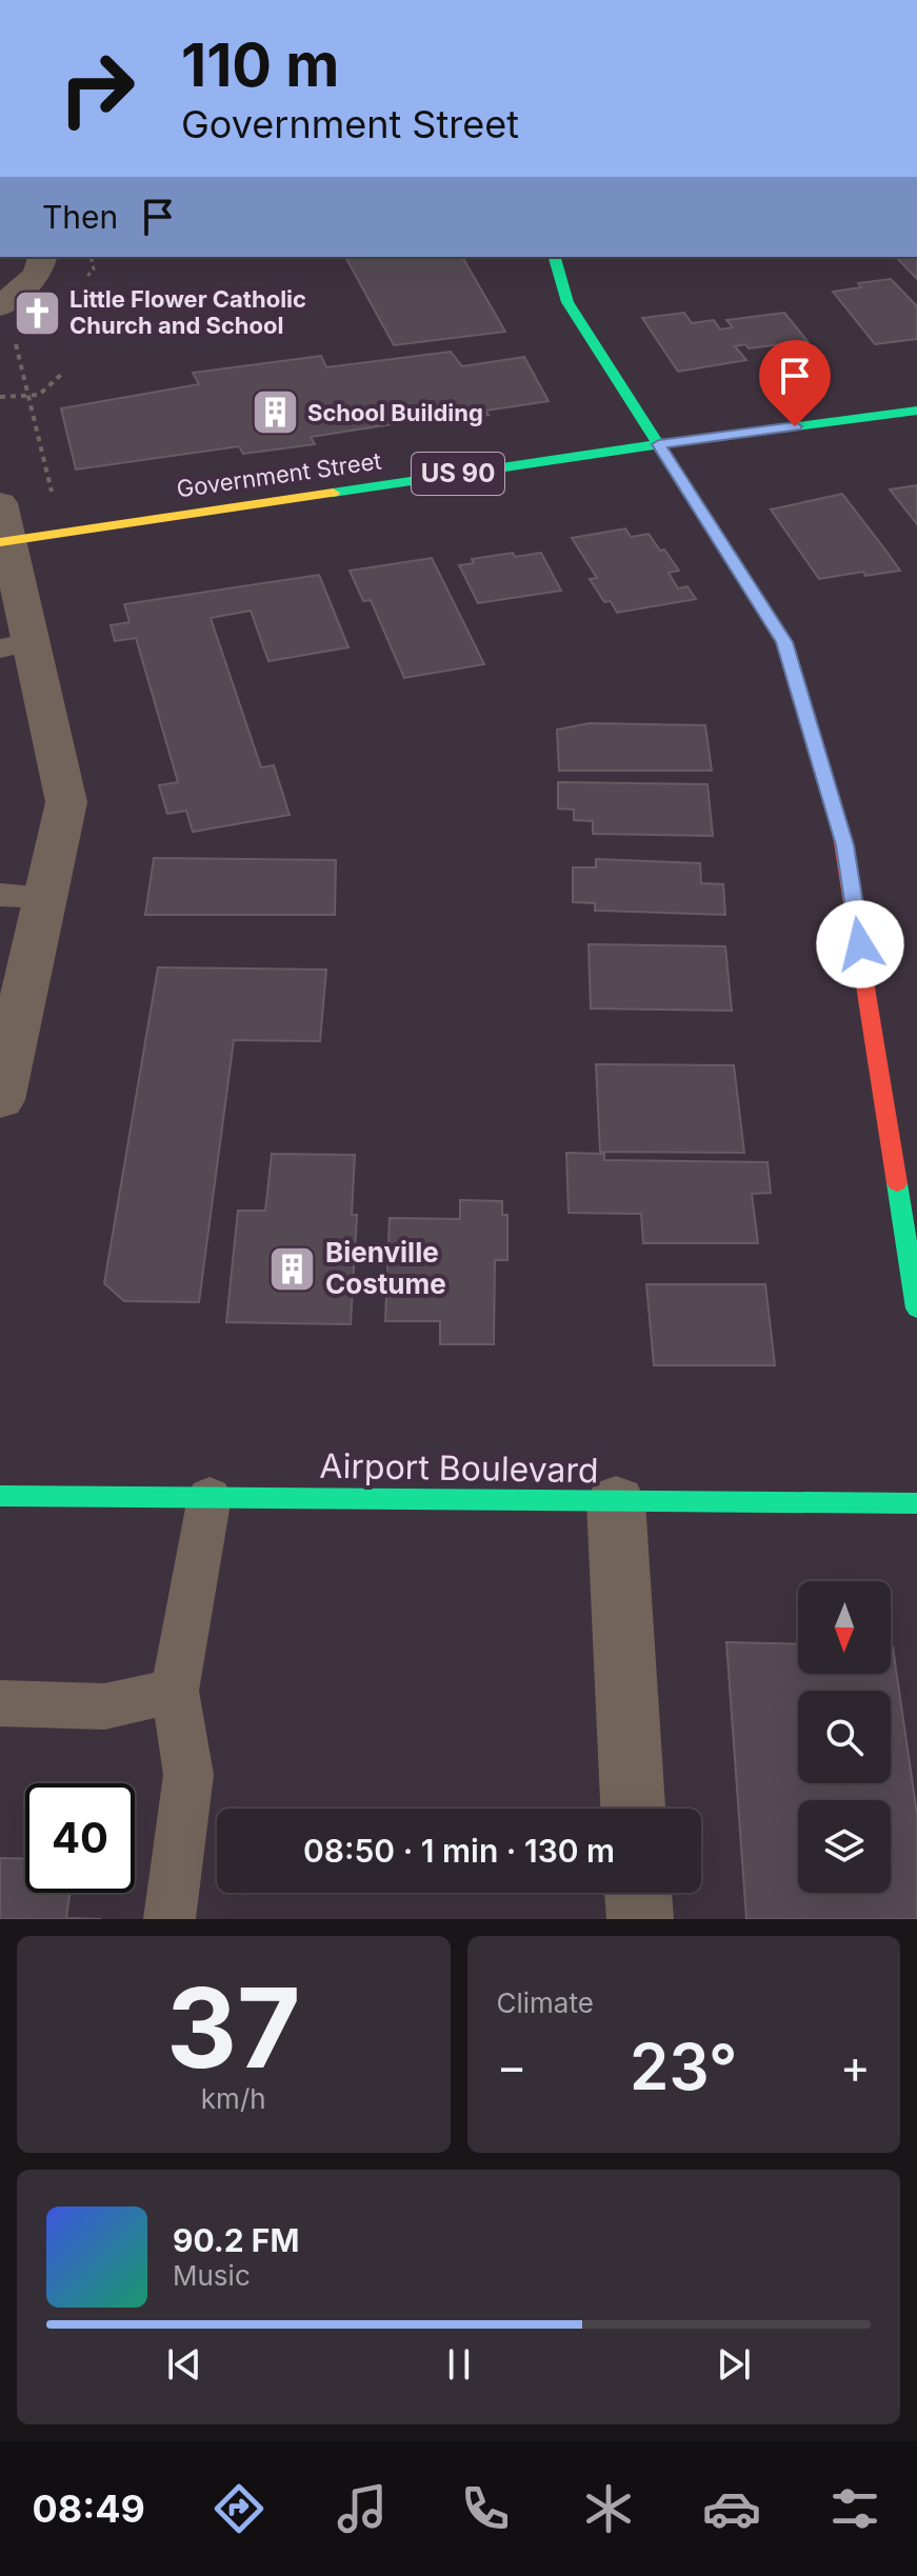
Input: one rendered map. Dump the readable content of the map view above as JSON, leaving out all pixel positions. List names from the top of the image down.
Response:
{
  "streets": {
    "street": ["US 90", "Government Street", "Airport Boulevard"]
  },
  "places": {
    "church": ["Little Flower Catholic Church and School"],
    "building": ["School Building", "Bienville Costume"]
  },
  "north": "bottom",
  "page": {
    "turn": ["110 m", "Government Street"],
    "then": "Then",
    "limit": "40",
    "trip": "08:50 · 1 min · 130 m",
    "tile": [
      ["37", "km/h"],
      "Climate"
    ],
    "heat": ["−", "23°", "+"],
    "song": ["90.2 FM", "Music"],
    "tabs": "08:49"
  }
}
